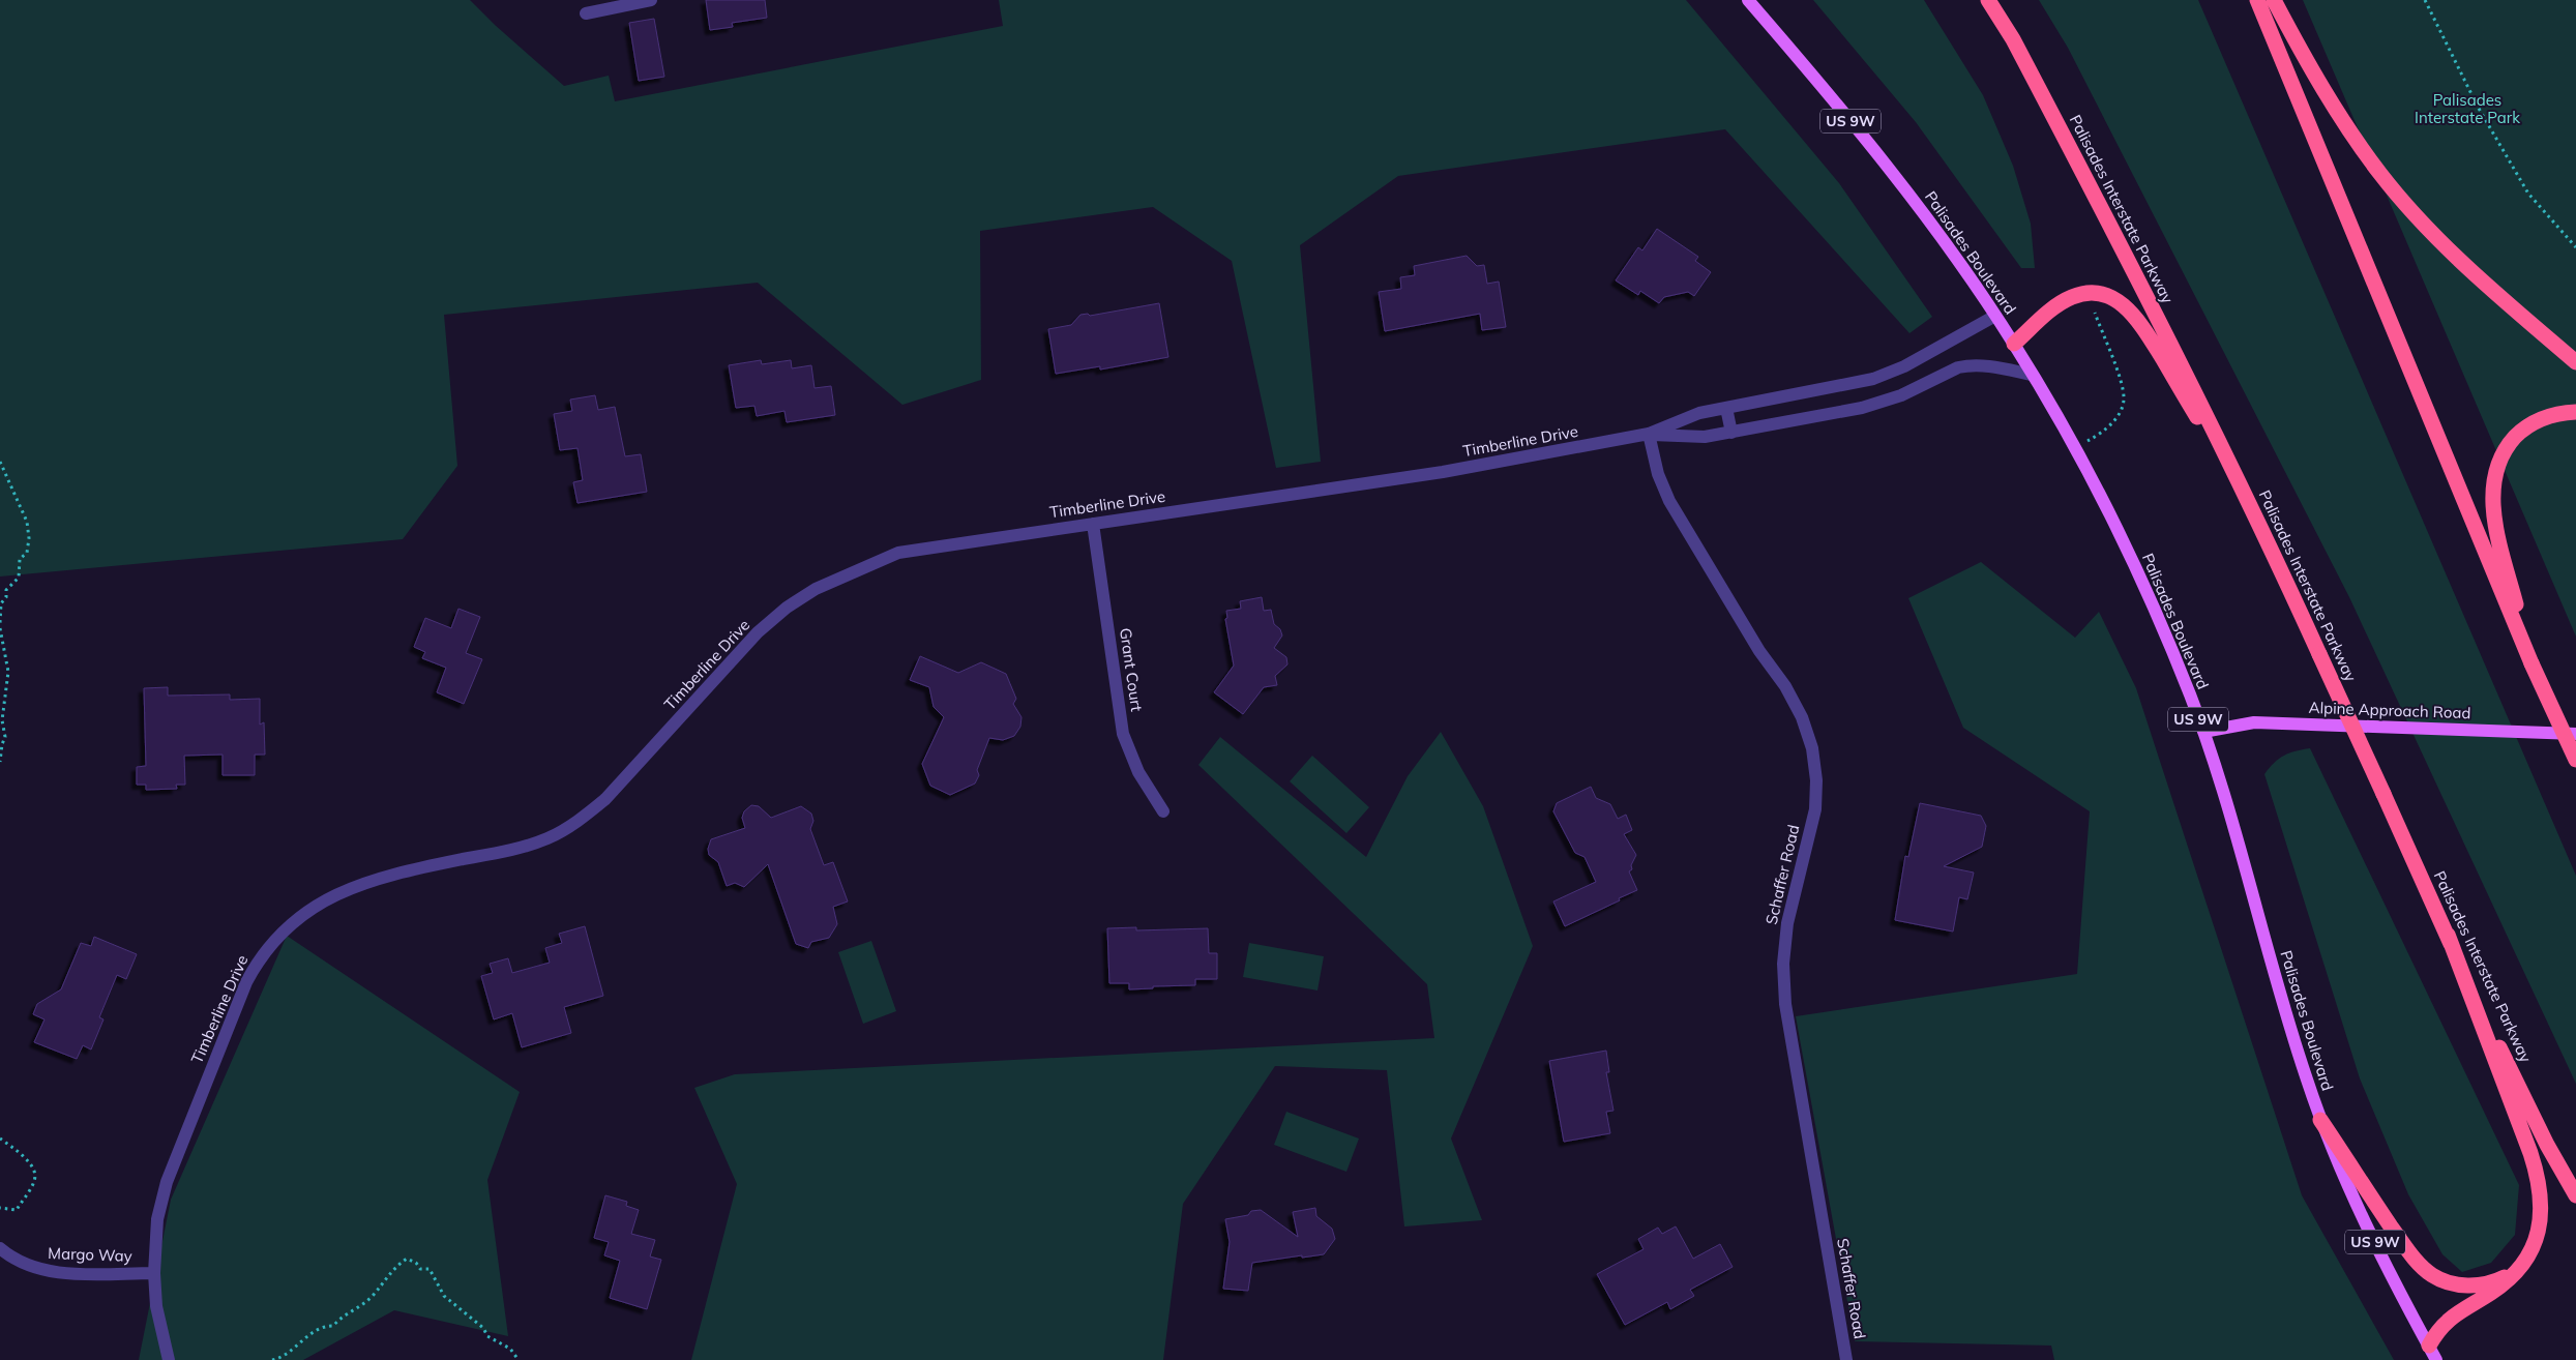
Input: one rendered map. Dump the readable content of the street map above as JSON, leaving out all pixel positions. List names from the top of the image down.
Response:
{
  "streets": {
    "highway": ["Palisades Interstate Parkway"],
    "main road": ["US 9W", "Palisades Boulevard", "Alpine Approach Road"],
    "street": [
      "Timberline Drive",
      "Grant Court",
      "Schaffer Road",
      "Margo Way"
    ]
  },
  "crossings": [
    ["Palisades Boulevard", "Timberline Drive"],
    ["Palisades Boulevard", "Alpine Approach Road"],
    ["Timberline Drive", "Grant Court"],
    ["Timberline Drive", "Schaffer Road"],
    ["Timberline Drive", "Margo Way"]
  ],
  "parks": ["Palisades Interstate Park"]
}
